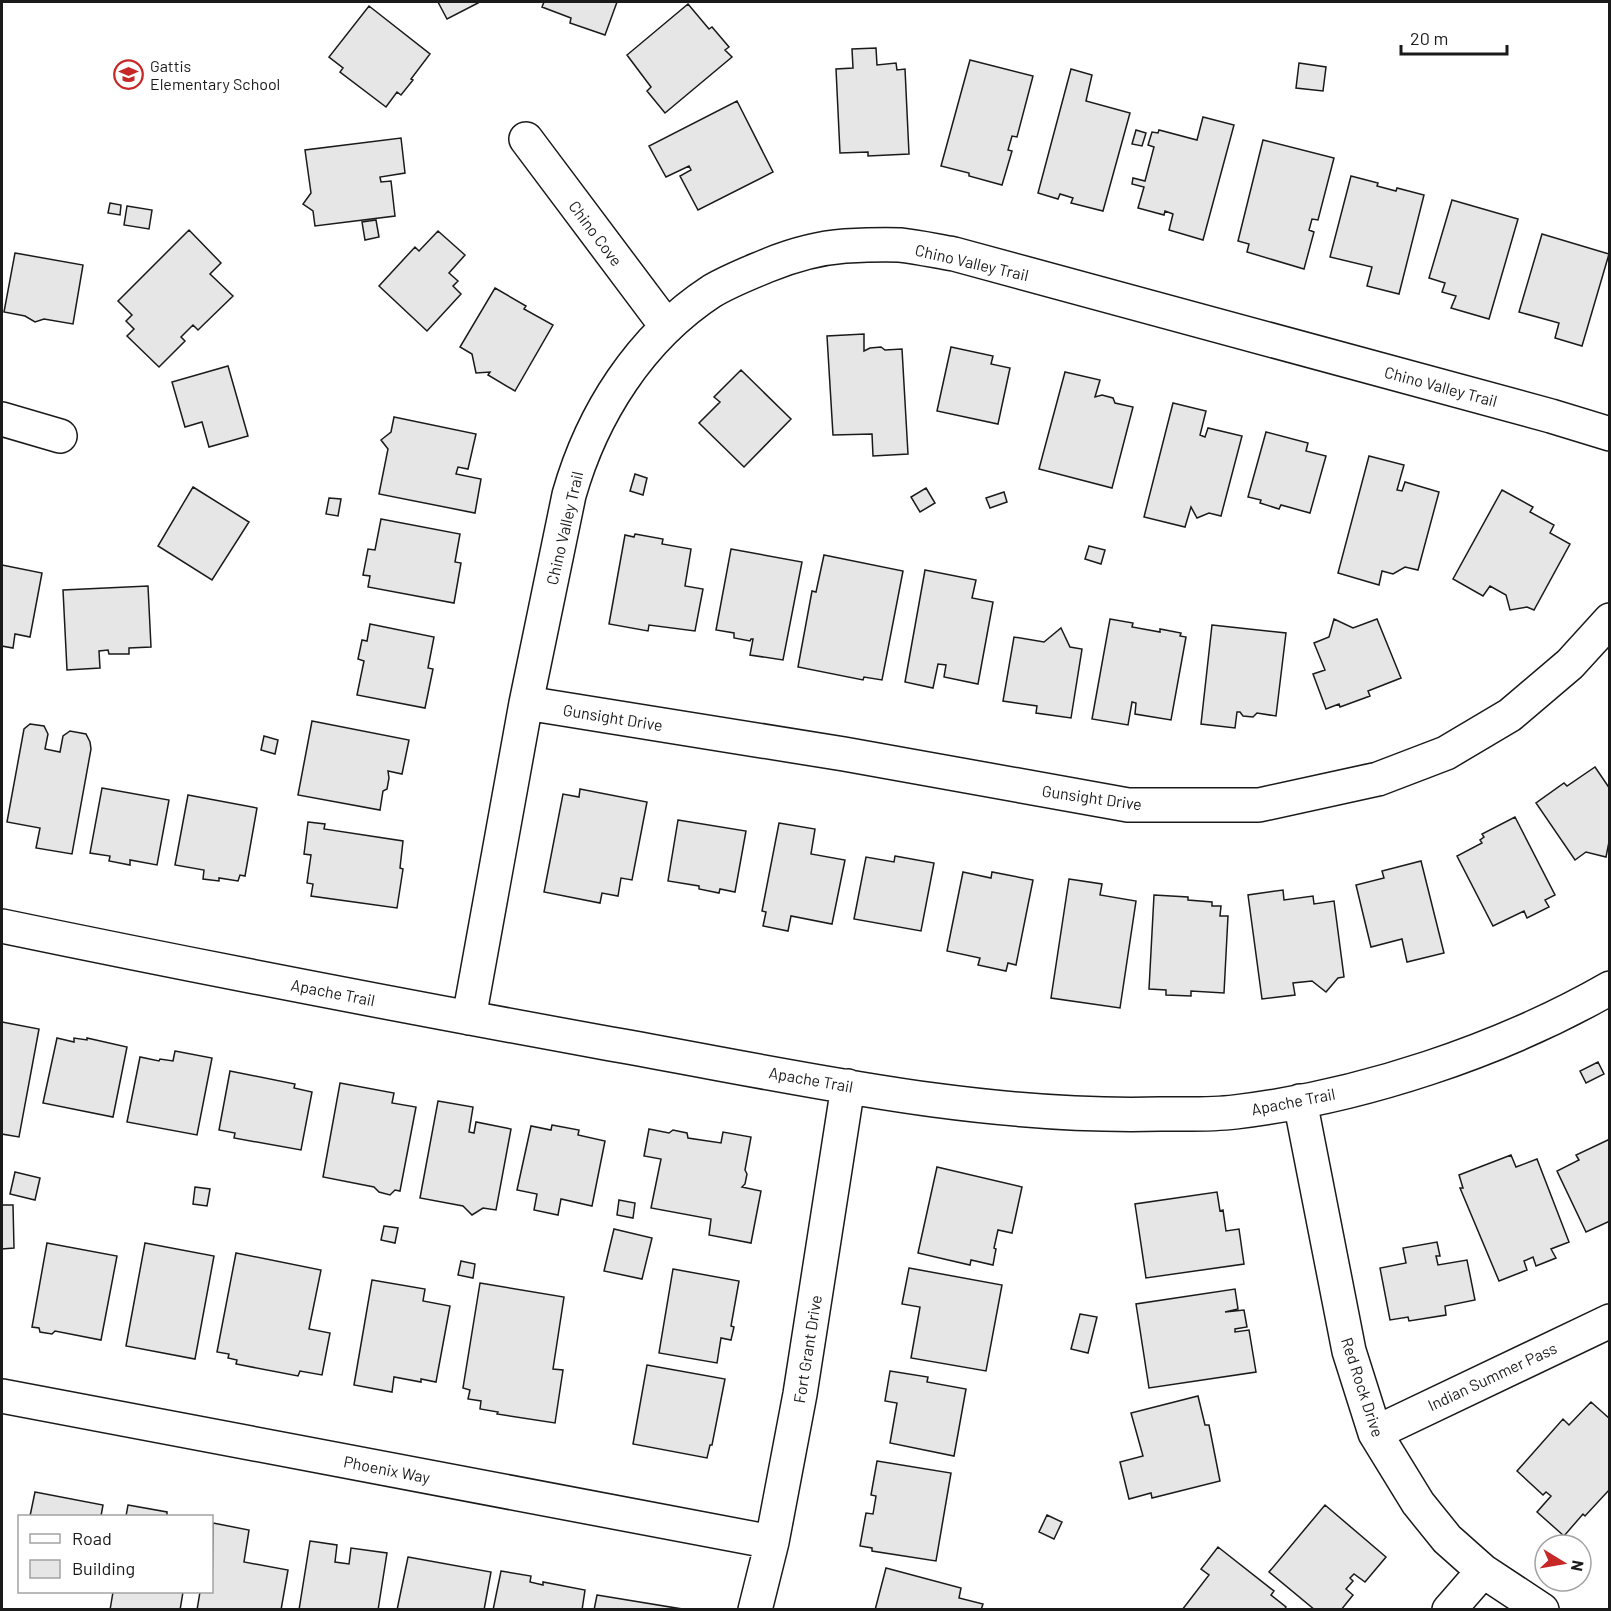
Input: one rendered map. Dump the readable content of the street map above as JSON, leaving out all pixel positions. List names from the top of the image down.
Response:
{
  "streets": {
    "street": [
      "Chino Cove",
      "Chino Valley Trail",
      "Gunsight Drive",
      "Apache Trail",
      "Fort Grant Drive",
      "Indian Summer Pass",
      "Red Rock Drive",
      "Phoenix Way"
    ]
  },
  "crossings": [
    ["Chino Cove", "Chino Valley Trail"],
    ["Chino Valley Trail", "Gunsight Drive"],
    ["Chino Valley Trail", "Apache Trail"],
    ["Apache Trail", "Fort Grant Drive"],
    ["Apache Trail", "Red Rock Drive"],
    ["Fort Grant Drive", "Phoenix Way"],
    ["Indian Summer Pass", "Red Rock Drive"]
  ],
  "places": {
    "school or university": ["Gattis Elementary School"]
  },
  "legend": ["Road", "Building"],
  "scale_bar": "20 m",
  "north": "right"
}
